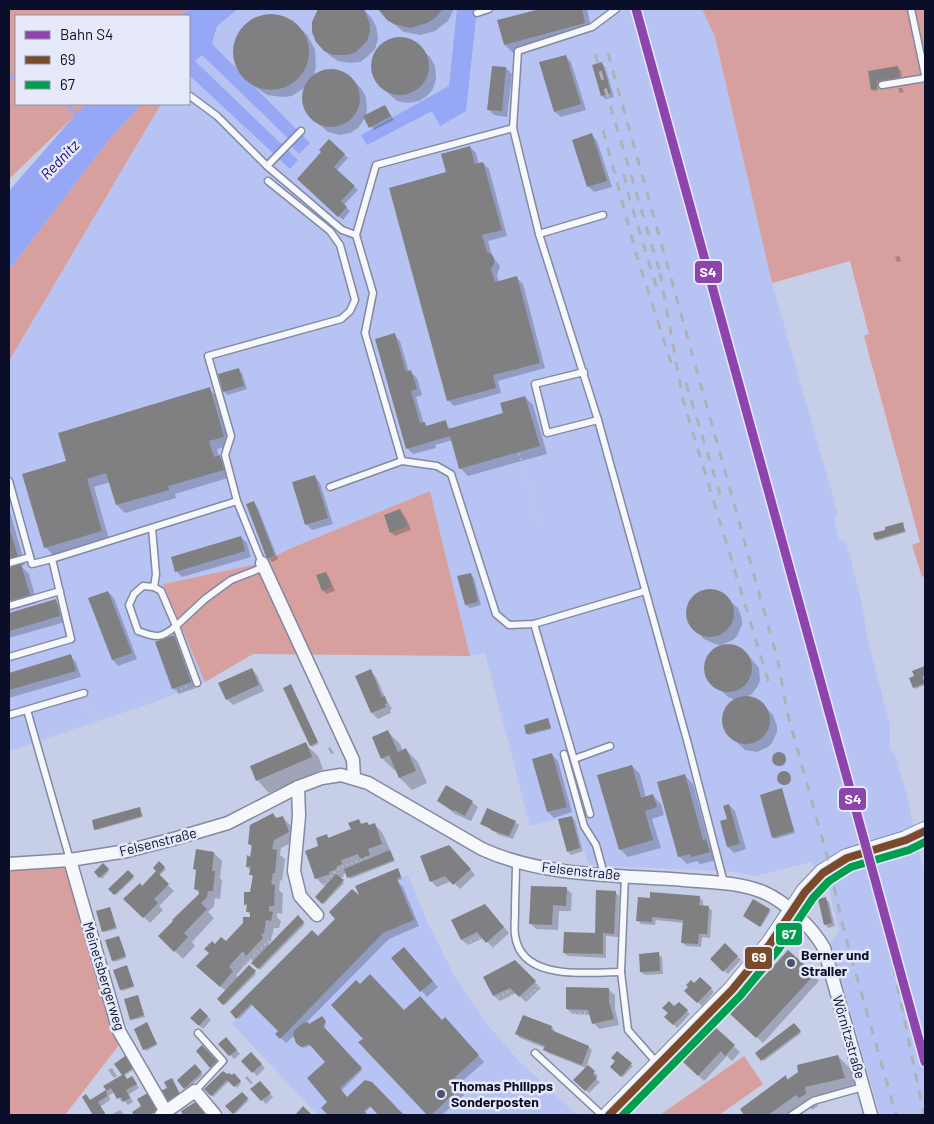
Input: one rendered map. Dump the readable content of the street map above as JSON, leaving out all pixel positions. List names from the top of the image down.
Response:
{
  "streets": {
    "street": ["Felsenstraße", "Meinetsbergerweg", "Wörnitzstraße"]
  },
  "crossings": [
    ["Felsenstraße", "Meinetsbergerweg"],
    ["Felsenstraße", "Wörnitzstraße"]
  ],
  "water": ["Rednitz"],
  "places": ["Berner und Straller", "Thomas Philipps Sonderposten"],
  "lines": ["rail line S4", "transit line 69", "transit line 67"],
  "legend": ["Bahn S4", "69", "67"]
}
